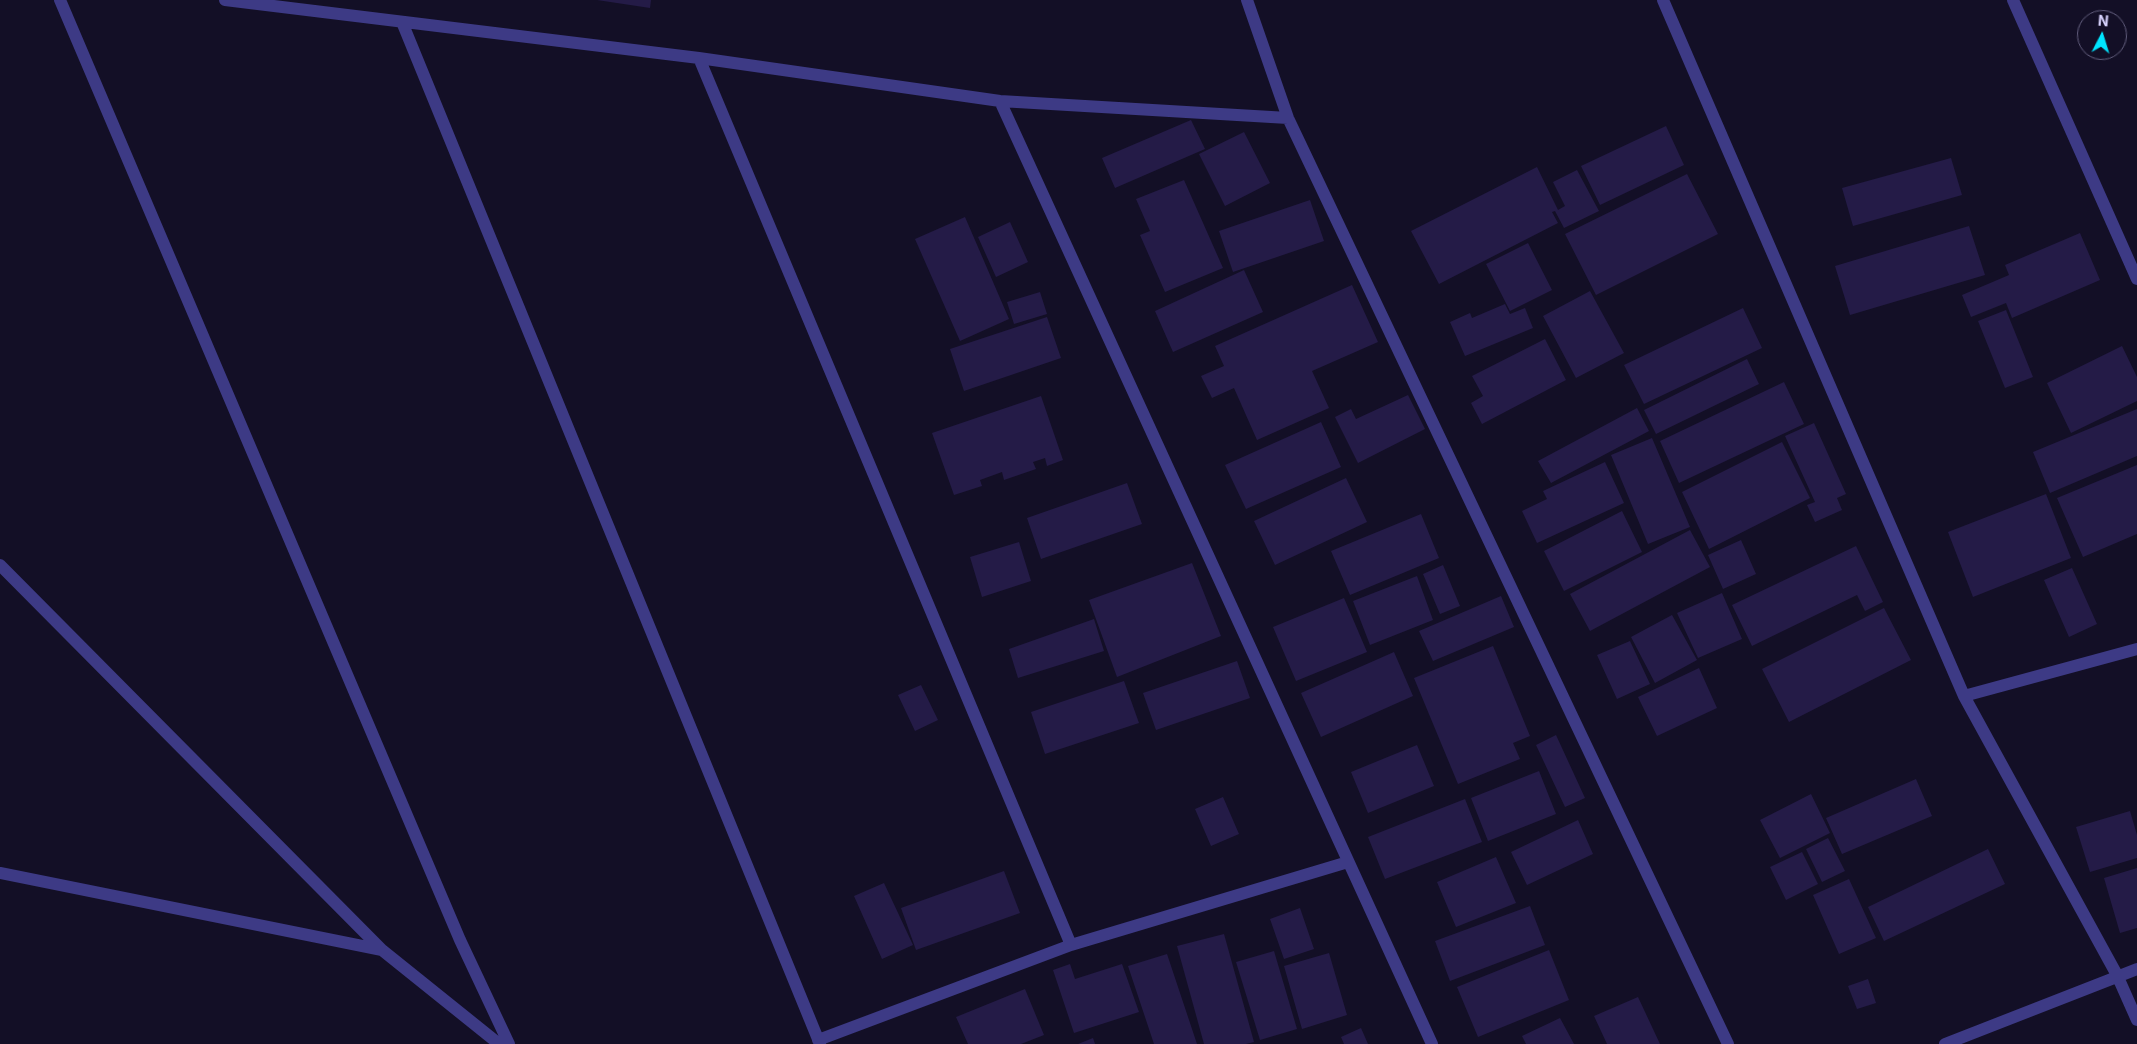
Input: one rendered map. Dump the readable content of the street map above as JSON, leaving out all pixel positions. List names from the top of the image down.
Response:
{
  "north": "top"
}
